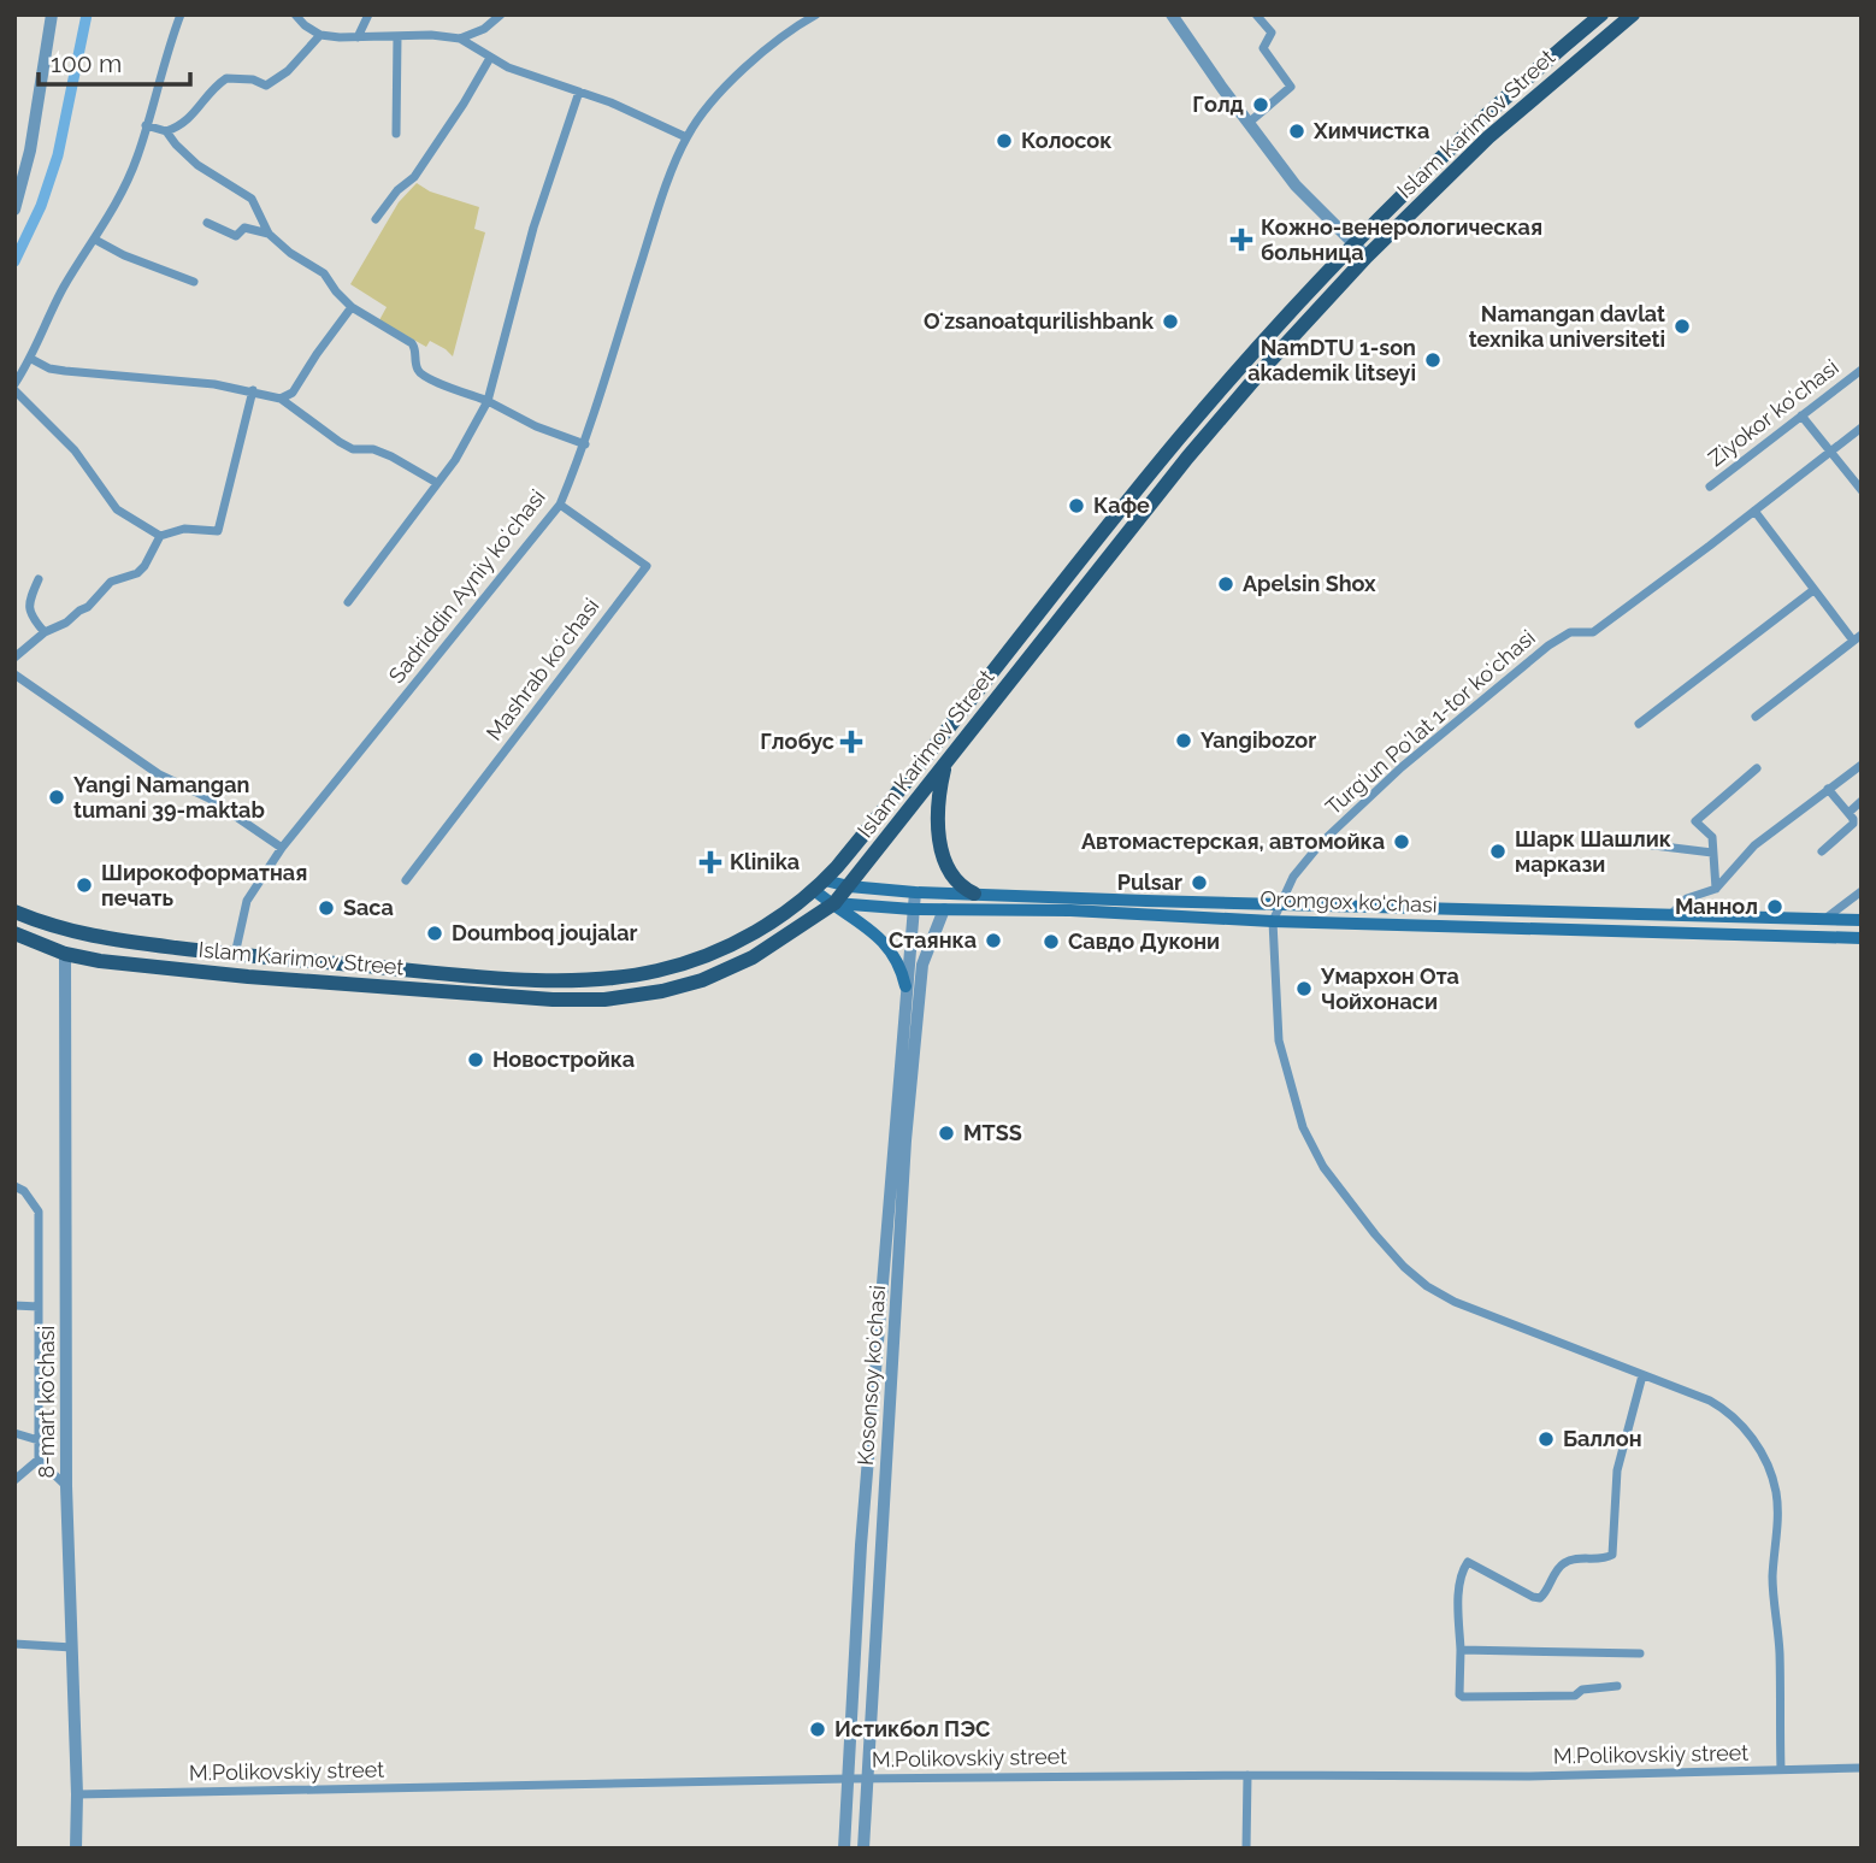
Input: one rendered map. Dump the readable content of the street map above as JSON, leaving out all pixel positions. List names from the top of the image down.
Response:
{
  "streets": {
    "main road": ["Islam Karimov Street", "Oromgox ko‘chasi"],
    "street": [
      "Ziyokor koʻchasi",
      "Sadriddin Ayniy koʻchasi",
      "Mashrab koʻchasi",
      "Turgʻun Poʻlat 1-tor koʻchasi",
      "Kosonsoy koʻchasi",
      "8-mart ko'chasi",
      "M.Polikovskiy street"
    ]
  },
  "crossings": [
    ["Islam Karimov Street", "Sadriddin Ayniy koʻchasi"],
    ["Islam Karimov Street", "Oromgox ko‘chasi"],
    ["Islam Karimov Street", "8-mart ko'chasi"],
    ["Sadriddin Ayniy koʻchasi", "Mashrab koʻchasi"],
    ["Turgʻun Poʻlat 1-tor koʻchasi", "Oromgox ko‘chasi"],
    ["Oromgox ko‘chasi", "Kosonsoy koʻchasi"],
    ["Kosonsoy koʻchasi", "M.Polikovskiy street"],
    ["8-mart ko'chasi", "M.Polikovskiy street"]
  ],
  "places": {
    "other": [
      "Голд",
      "Химчистка",
      "Колосок",
      "Oʻzsanoatqurilishbank",
      "Namangan davlat texnika universiteti",
      "NamDTU 1-son akademik litseyi",
      "Кафе",
      "Apelsin Shox",
      "Yangibozor",
      "Yangi Namangan tumani 39-maktab",
      "Автомастерская, автомойка",
      "Шарк Шашлик маркази",
      "Pulsar",
      "Широкоформатная печать",
      "Маннол",
      "Saca",
      "Doumboq joujalar",
      "Стаянка",
      "Савдо Дукони",
      "Умархон Ота Чойхонаси",
      "Новостройка",
      "MTSS",
      "Баллон",
      "Истикбол ПЭС"
    ],
    "health": ["Кожно-венерологическая больница", "Глобус", "Klinika"]
  },
  "scale_bar": "100 m"
}
